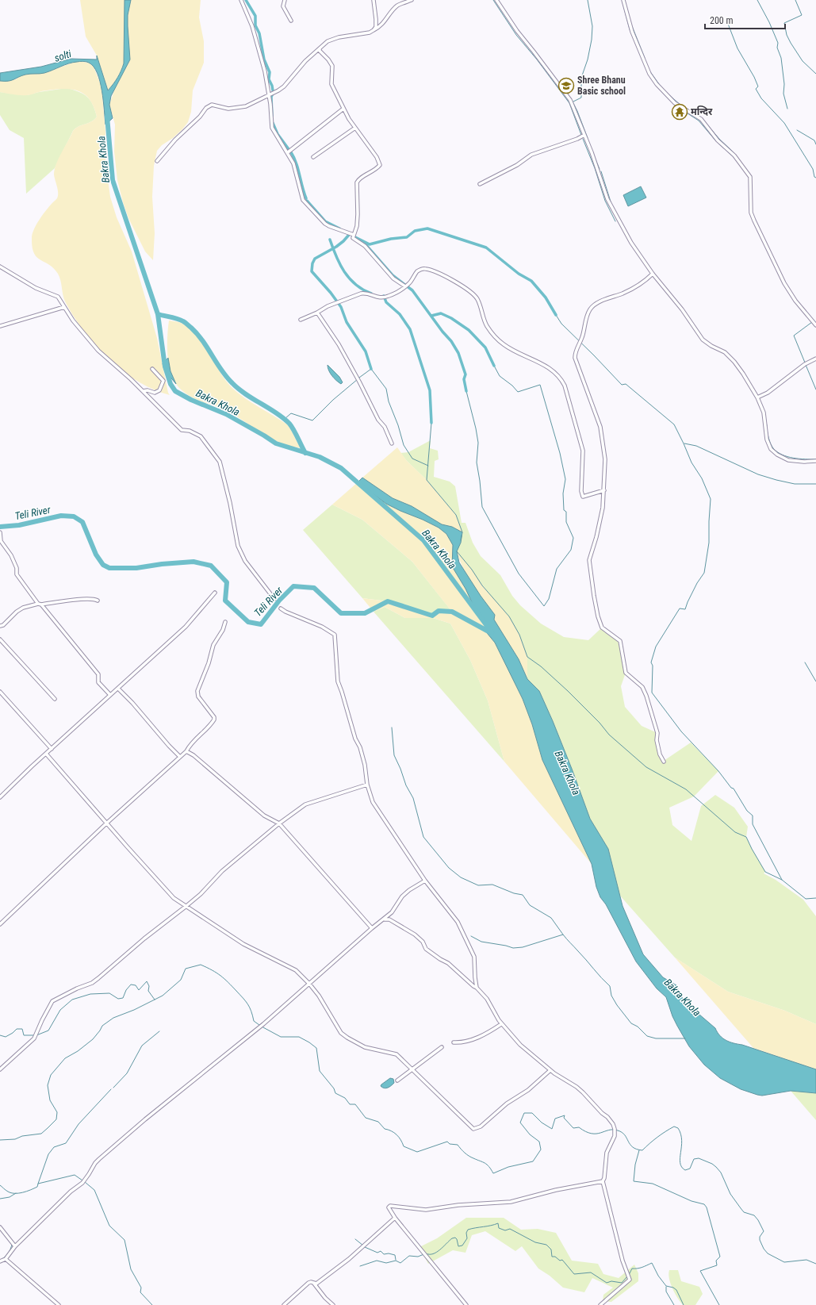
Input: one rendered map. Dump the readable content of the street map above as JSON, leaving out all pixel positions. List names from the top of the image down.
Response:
{
  "water": ["solti", "Bakra Khola", "Teli River"],
  "places": {
    "school or university": ["Shree Bhanu Basic school"],
    "temple": ["मन्दिर"]
  },
  "scale_bar": "200 m"
}
